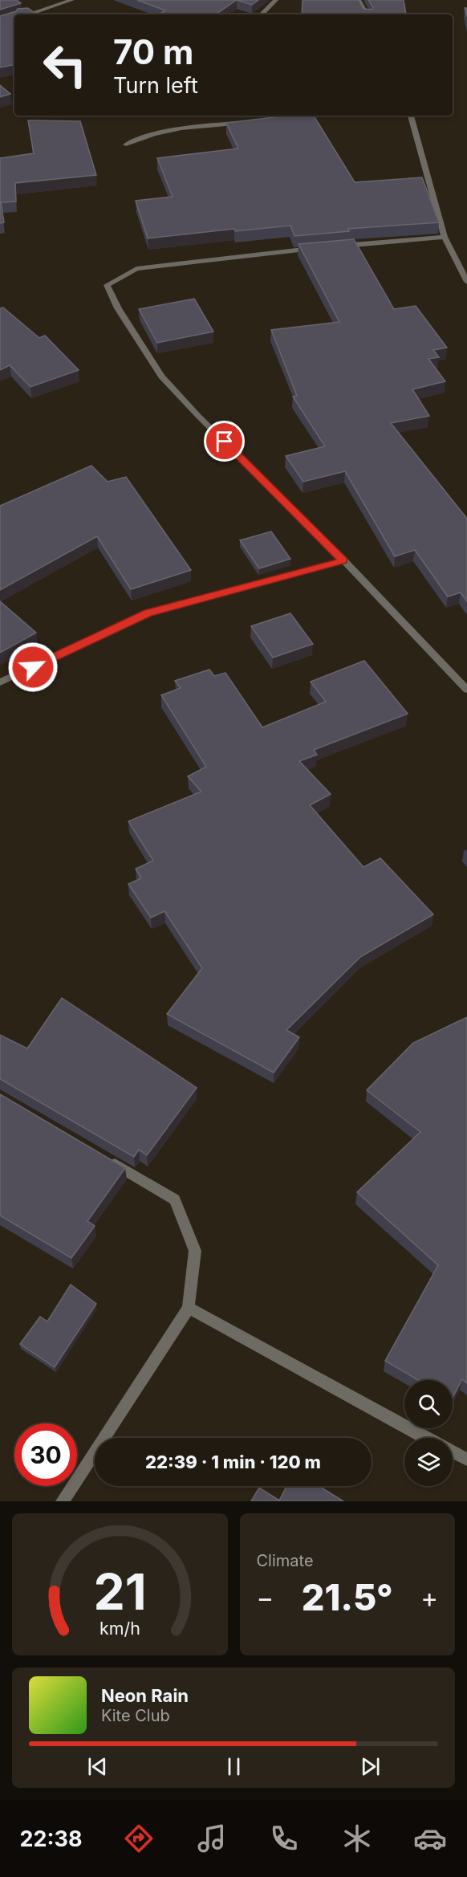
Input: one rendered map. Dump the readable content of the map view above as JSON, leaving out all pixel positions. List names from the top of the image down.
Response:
{
  "page": {
    "turn": ["70 m", "Turn left"],
    "limit": "30",
    "trip": "22:39 · 1 min · 120 m",
    "tile": "Climate",
    "heat": ["−", "21.5°", "+"],
    "song": ["Neon Rain", "Kite Club"],
    "tabs": "22:38",
    "gauge": ["21", "km/h"]
  }
}
